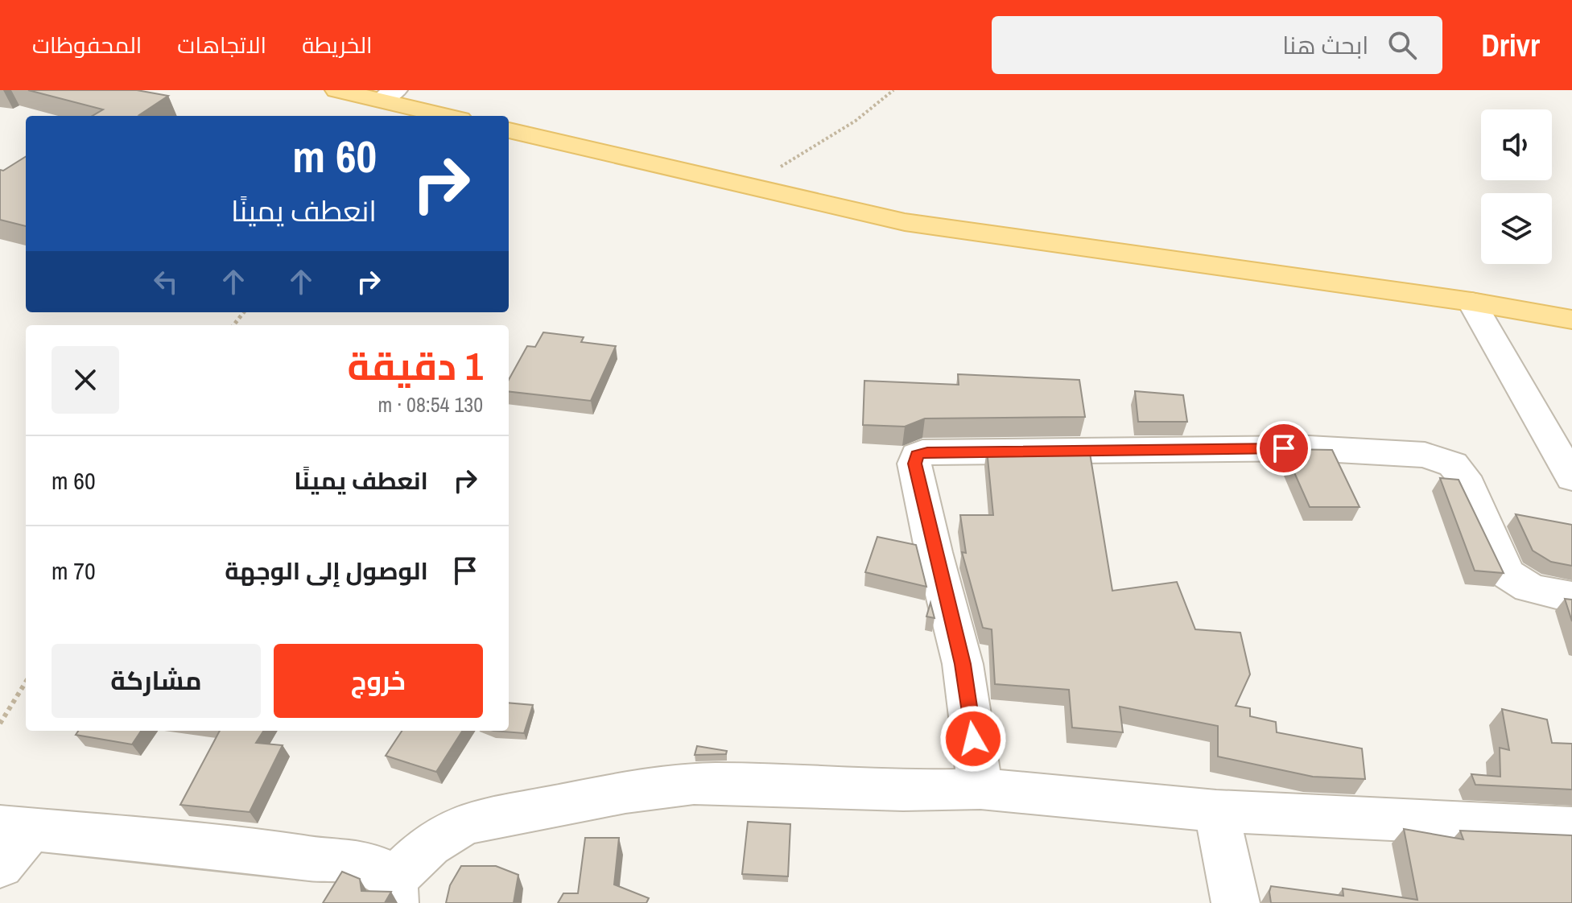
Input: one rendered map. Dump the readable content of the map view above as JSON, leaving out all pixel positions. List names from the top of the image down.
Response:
{
  "page": {
    "header": "Drivr",
    "search": "ابحث هنا",
    "nav": ["الخريطة", "الاتجاهات", "المحفوظات"],
    "turn": ["60 m", "انعطف يمينًا"],
    "heading": ["1 دقيقة", "130 m · 08:54"],
    "list": [
      {
        "name": "انعطف يمينًا",
        "value": "60 m"
      },
      {
        "name": "الوصول إلى الوجهة",
        "value": "70 m"
      }
    ],
    "buttons": ["خروج", "مشاركة"]
  }
}
